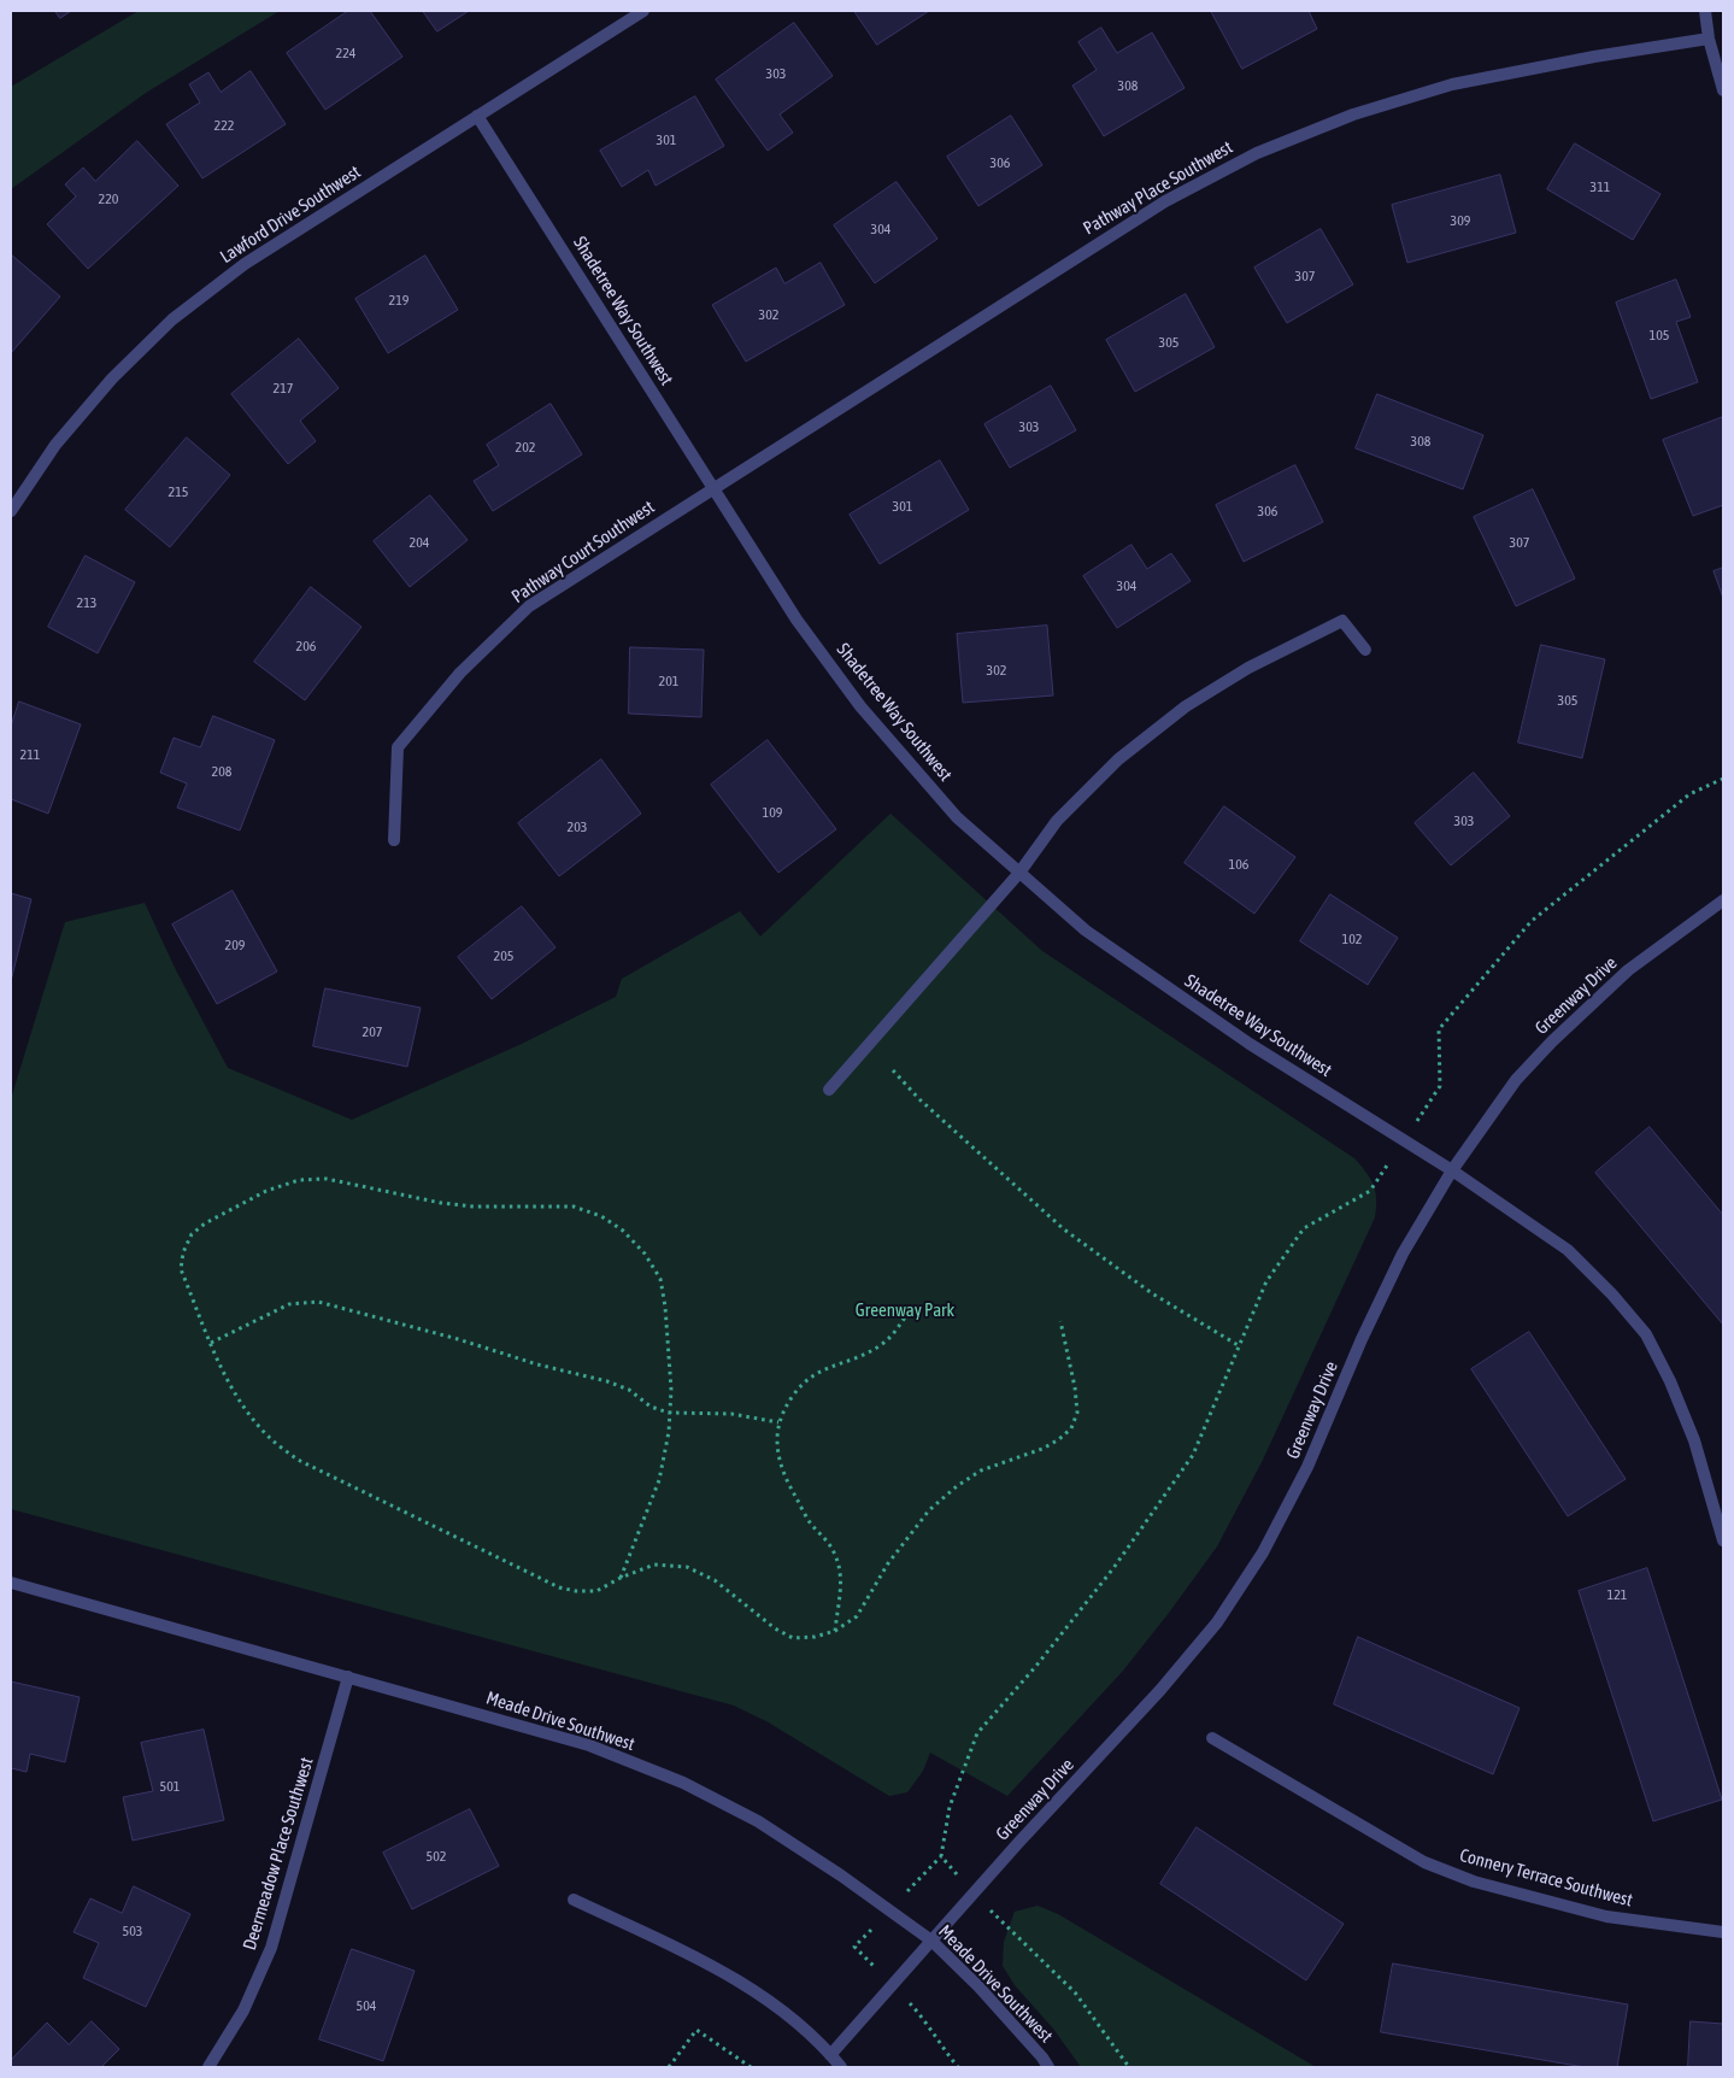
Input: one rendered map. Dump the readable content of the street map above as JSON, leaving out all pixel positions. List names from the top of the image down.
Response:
{
  "streets": {
    "street": [
      "Pathway Place Southwest",
      "Lawford Drive Southwest",
      "Shadetree Way Southwest",
      "Pathway Court Southwest",
      "Greenway Drive",
      "Meade Drive Southwest",
      "Deermeadow Place Southwest",
      "Connery Terrace Southwest"
    ]
  },
  "crossings": [
    ["Pathway Place Southwest", "Shadetree Way Southwest"],
    ["Pathway Place Southwest", "Pathway Court Southwest"],
    ["Lawford Drive Southwest", "Shadetree Way Southwest"],
    ["Shadetree Way Southwest", "Pathway Court Southwest"],
    ["Shadetree Way Southwest", "Greenway Drive"],
    ["Greenway Drive", "Meade Drive Southwest"],
    ["Meade Drive Southwest", "Deermeadow Place Southwest"]
  ],
  "parks": ["Greenway Park"],
  "house_numbers": [
    "224",
    "303",
    "308",
    "222",
    "301",
    "306",
    "311",
    "220",
    "309",
    "304",
    "307",
    "219",
    "302",
    "105",
    "305",
    "217",
    "303",
    "308",
    "202",
    "215",
    "301",
    "306",
    "204",
    "307",
    "304",
    "213",
    "206",
    "302",
    "201",
    "305",
    "211",
    "208",
    "109",
    "303",
    "203",
    "106",
    "102",
    "209",
    "205",
    "207",
    "121",
    "501",
    "502",
    "503",
    "504"
  ]
}
